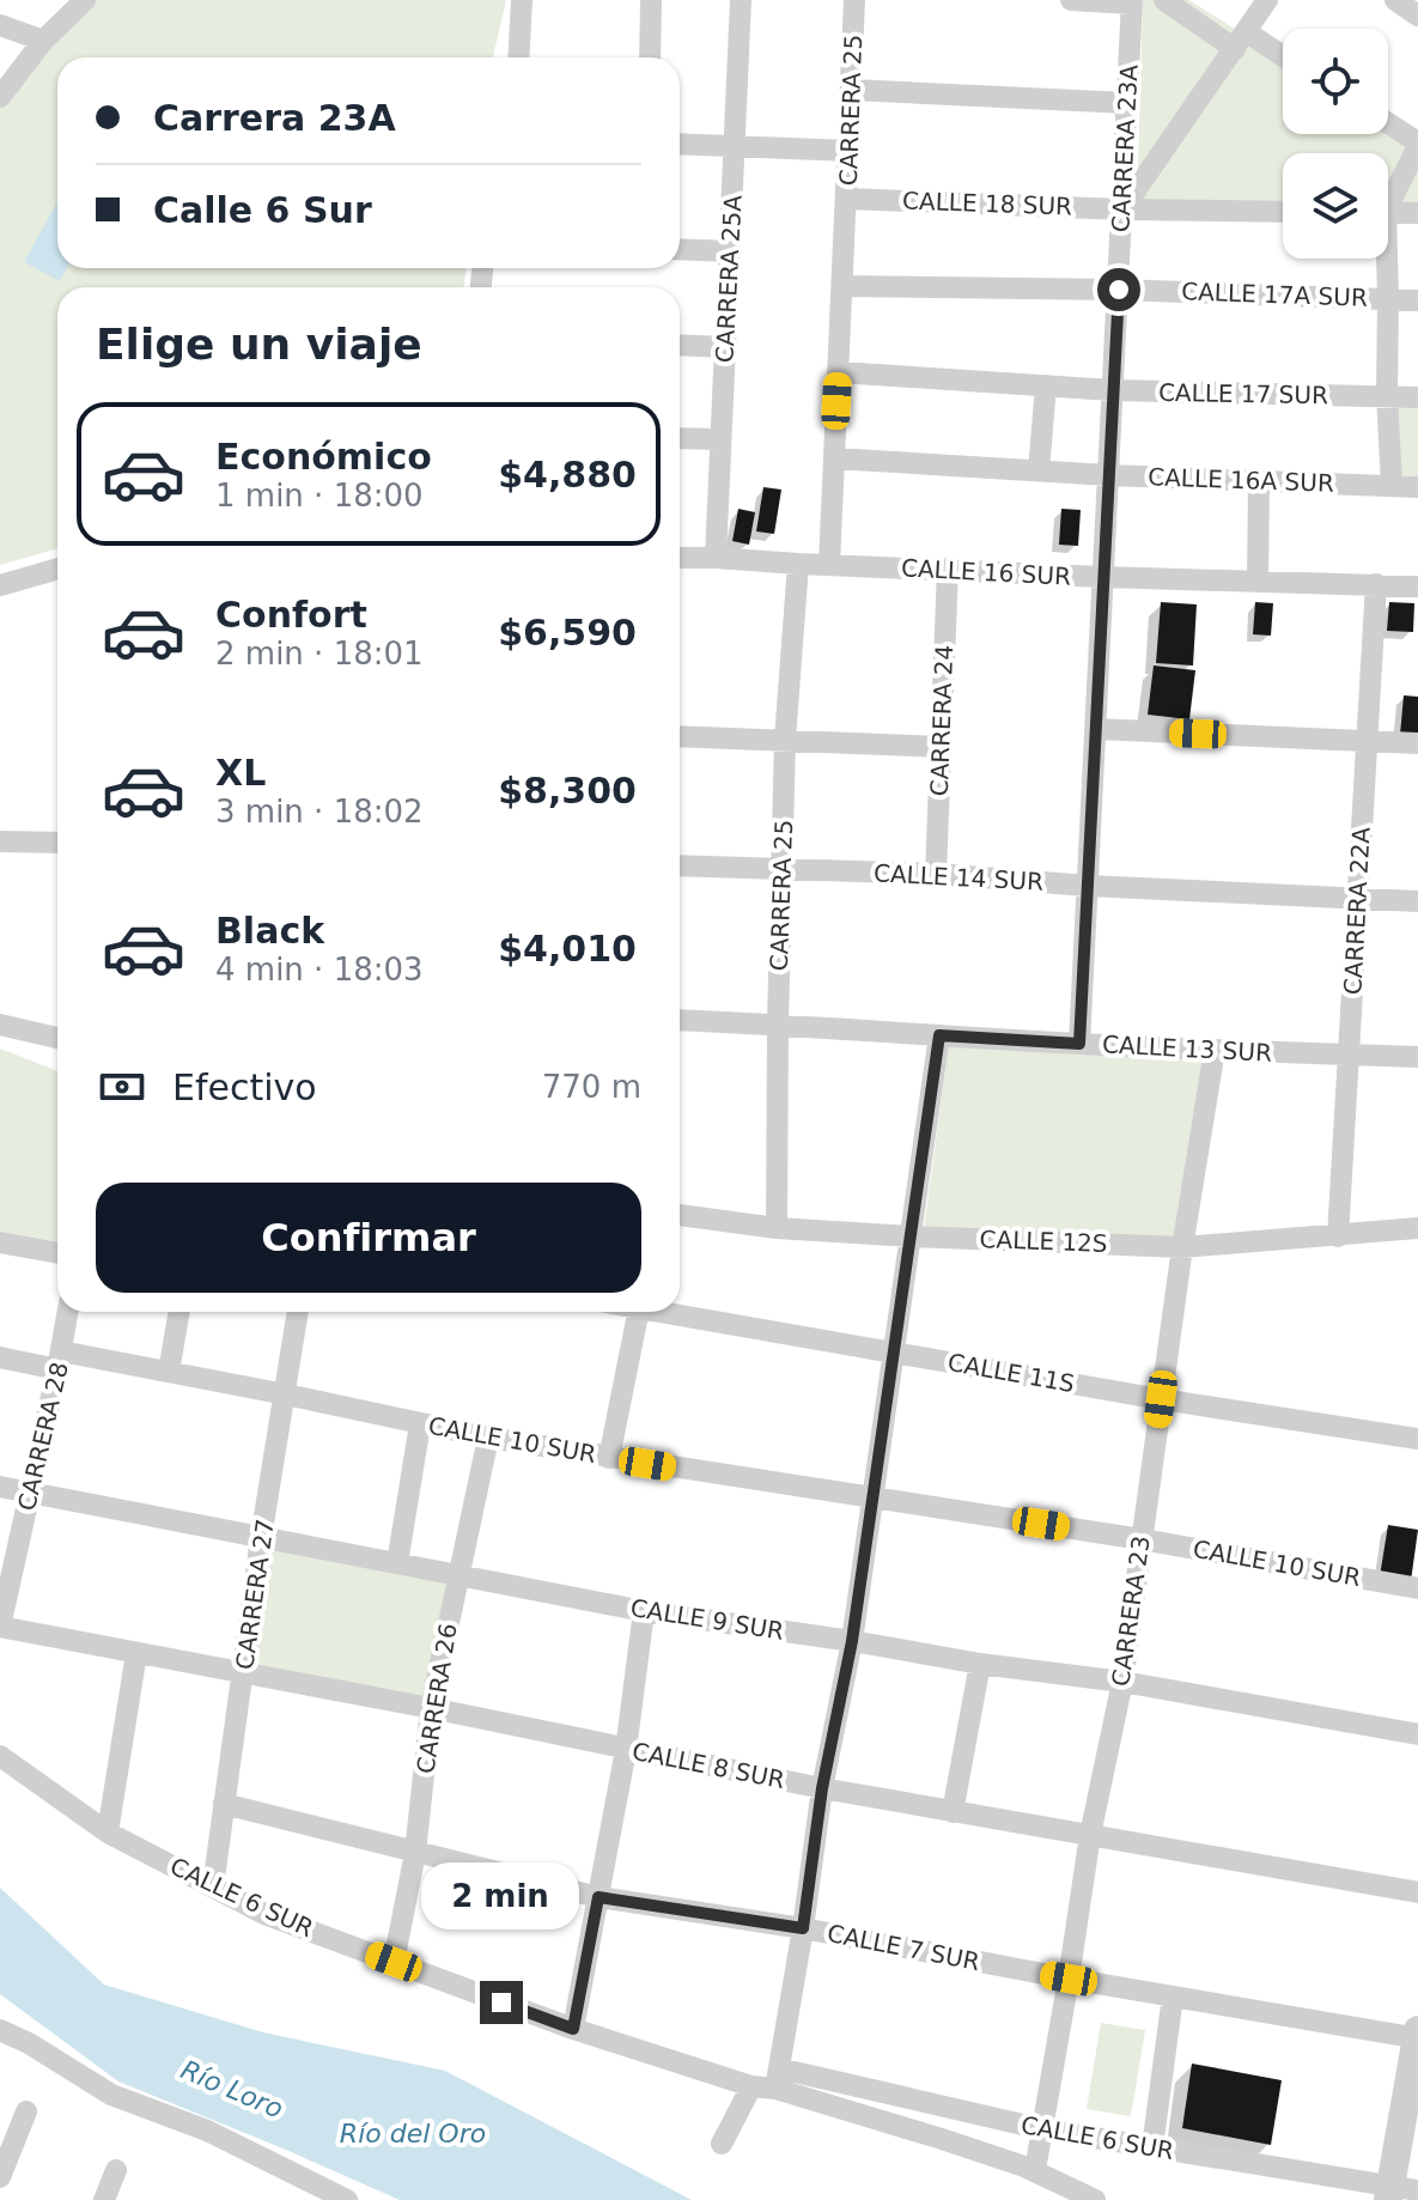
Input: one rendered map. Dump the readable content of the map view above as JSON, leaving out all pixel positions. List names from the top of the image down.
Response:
{
  "streets": {
    "street": [
      "CARRERA 25",
      "CARRERA 23A",
      "CALLE 18 SUR",
      "CARRERA 25A",
      "CALLE 17A SUR",
      "CALLE 17 SUR",
      "CALLE 16A SUR",
      "CALLE 16 SUR",
      "CARRERA 24",
      "CALLE 14 SUR",
      "CARRERA 22A",
      "CALLE 13 SUR",
      "CALLE 12S",
      "CALLE 11S",
      "CARRERA 28",
      "CALLE 10 SUR",
      "CARRERA 27",
      "CARRERA 23",
      "CALLE 9 SUR",
      "CARRERA 26",
      "CALLE 8 SUR",
      "CALLE 6 SUR",
      "CALLE 7 SUR"
    ]
  },
  "crossings": [
    ["CARRERA 25", "CALLE 18 SUR"],
    ["CARRERA 25", "CALLE 17A SUR"],
    ["CARRERA 25", "CALLE 17 SUR"],
    ["CARRERA 25", "CALLE 16A SUR"],
    ["CARRERA 25", "CALLE 16 SUR"],
    ["CARRERA 25", "CALLE 14 SUR"],
    ["CARRERA 25", "CALLE 13 SUR"],
    ["CARRERA 25", "CALLE 12S"],
    ["CARRERA 23A", "CALLE 18 SUR"],
    ["CARRERA 23A", "CALLE 17A SUR"],
    ["CARRERA 23A", "CALLE 17 SUR"],
    ["CARRERA 23A", "CALLE 16A SUR"],
    ["CARRERA 23A", "CALLE 16 SUR"],
    ["CARRERA 23A", "CALLE 14 SUR"],
    ["CARRERA 23A", "CALLE 13 SUR"],
    ["CARRERA 25A", "CALLE 16 SUR"],
    ["CALLE 16 SUR", "CARRERA 24"],
    ["CALLE 16 SUR", "CARRERA 22A"],
    ["CARRERA 24", "CALLE 14 SUR"],
    ["CALLE 14 SUR", "CARRERA 22A"],
    ["CARRERA 22A", "CALLE 13 SUR"],
    ["CARRERA 22A", "CALLE 12S"],
    ["CALLE 13 SUR", "CARRERA 23"],
    ["CALLE 12S", "CARRERA 23"],
    ["CALLE 11S", "CARRERA 23"],
    ["CARRERA 28", "CALLE 10 SUR"],
    ["CARRERA 28", "CALLE 9 SUR"],
    ["CARRERA 28", "CALLE 8 SUR"],
    ["CALLE 10 SUR", "CARRERA 27"],
    ["CALLE 10 SUR", "CARRERA 23"],
    ["CALLE 10 SUR", "CARRERA 26"],
    ["CARRERA 27", "CALLE 9 SUR"],
    ["CARRERA 27", "CALLE 8 SUR"],
    ["CARRERA 27", "CALLE 6 SUR"],
    ["CARRERA 27", "CALLE 7 SUR"],
    ["CARRERA 23", "CALLE 9 SUR"],
    ["CARRERA 23", "CALLE 8 SUR"],
    ["CARRERA 23", "CALLE 6 SUR"],
    ["CARRERA 23", "CALLE 7 SUR"],
    ["CALLE 9 SUR", "CARRERA 26"],
    ["CARRERA 26", "CALLE 8 SUR"],
    ["CARRERA 26", "CALLE 6 SUR"],
    ["CARRERA 26", "CALLE 7 SUR"]
  ],
  "water": ["Río Loro", "Río del Oro"],
  "page": {
    "banner": ["Carrera 23A", "Calle 6 Sur"],
    "heading": "Elige un viaje",
    "list": [
      {
        "name": "Económico",
        "note": "1 min · 18:00",
        "value": "$4,880"
      },
      {
        "name": "Confort",
        "note": "2 min · 18:01",
        "value": "$6,590"
      },
      {
        "name": "XL",
        "note": "3 min · 18:02",
        "value": "$8,300"
      },
      {
        "name": "Black",
        "note": "4 min · 18:03",
        "value": "$4,010"
      }
    ],
    "pay": ["Efectivo", "770 m"],
    "buttons": "Confirmar",
    "bubble": "2 min"
  }
}
